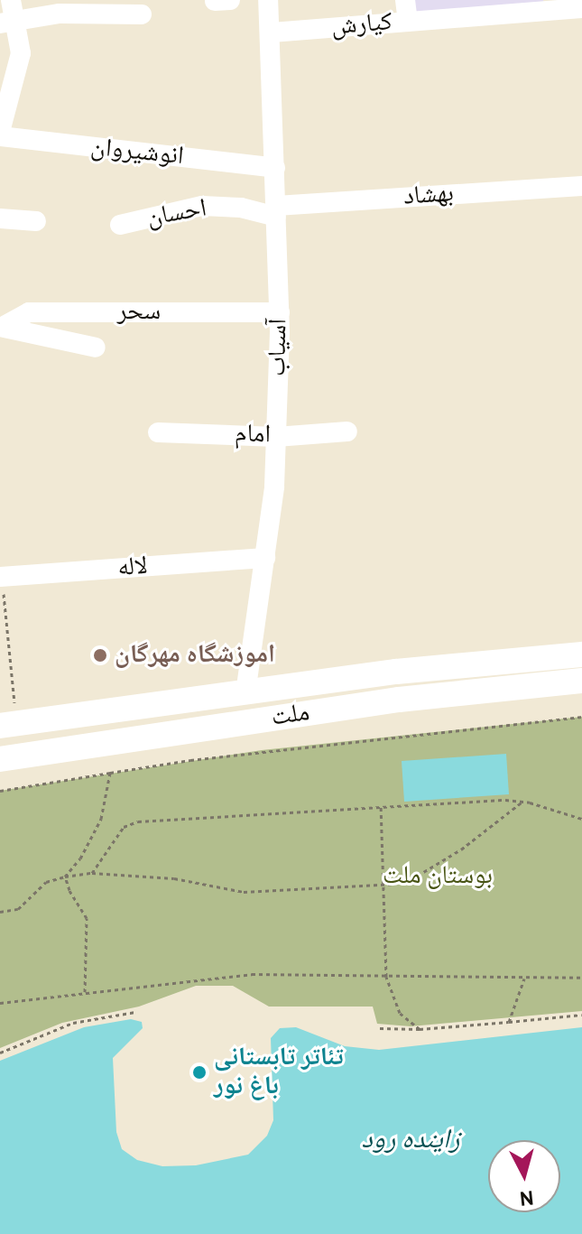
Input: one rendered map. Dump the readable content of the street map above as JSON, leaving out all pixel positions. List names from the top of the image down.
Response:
{
  "streets": {
    "main road": ["ملت"],
    "street": [
      "کیارش",
      "انوشیروان",
      "بهشاد",
      "احسان",
      "سحر",
      "آسیاب",
      "امام",
      "لاله"
    ]
  },
  "crossings": [
    ["کیارش", "آسیاب"],
    ["انوشیروان", "آسیاب"],
    ["بهشاد", "احسان"],
    ["بهشاد", "آسیاب"],
    ["احسان", "آسیاب"],
    ["سحر", "آسیاب"],
    ["آسیاب", "امام"],
    ["آسیاب", "لاله"],
    ["آسیاب", "ملت"]
  ],
  "water": ["زاینده رود"],
  "parks": ["بوستان ملت"],
  "places": ["اموزشگاه مهرگان", "تئاتر تابستانی باغ نور"],
  "north": "bottom"
}
